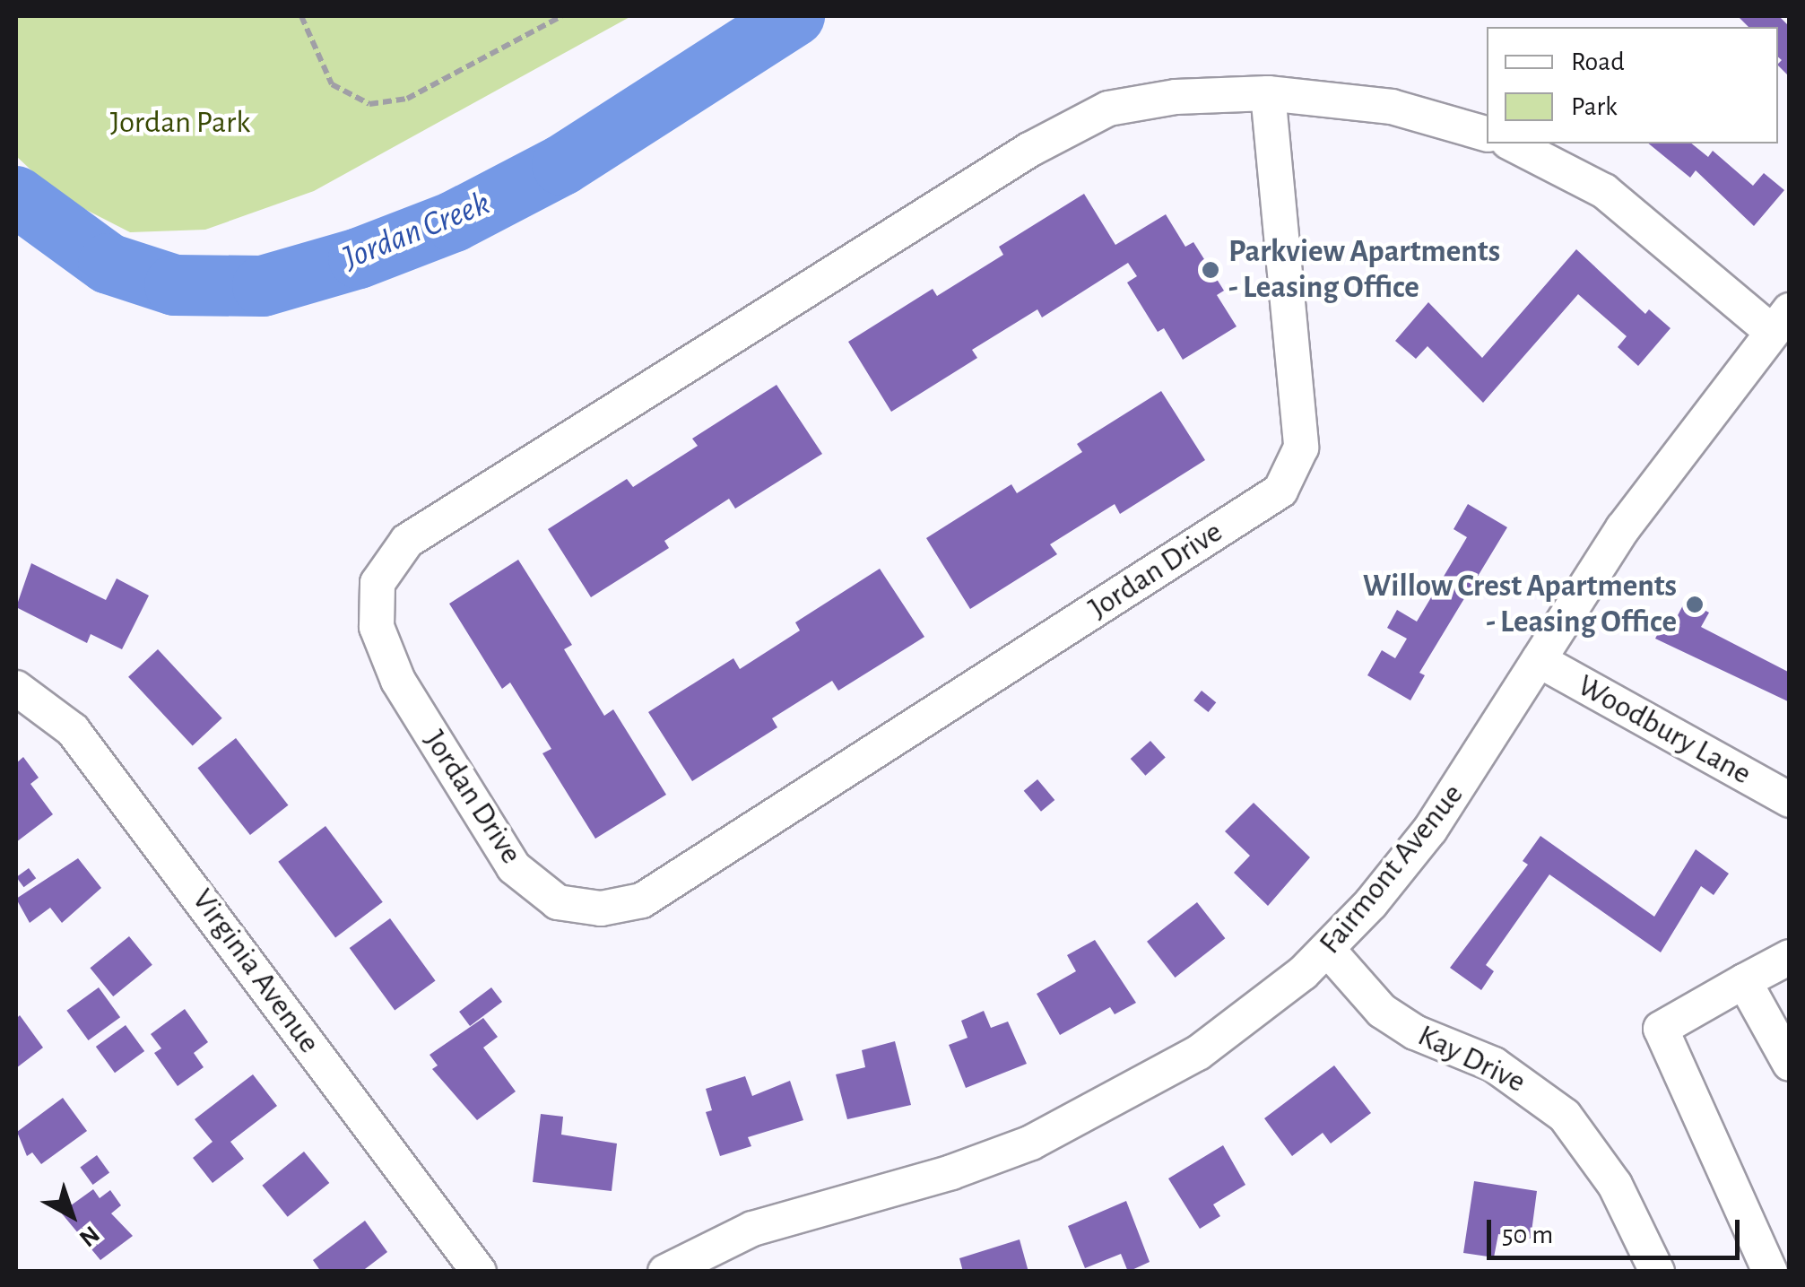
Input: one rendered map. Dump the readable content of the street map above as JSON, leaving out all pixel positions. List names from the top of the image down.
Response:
{
  "streets": {
    "street": [
      "Jordan Drive",
      "Woodbury Lane",
      "Fairmont Avenue",
      "Virginia Avenue",
      "Kay Drive"
    ]
  },
  "crossings": [
    ["Woodbury Lane", "Fairmont Avenue"],
    ["Fairmont Avenue", "Kay Drive"]
  ],
  "water": ["Jordan Creek"],
  "parks": ["Jordan Park"],
  "places": ["Parkview Apartments - Leasing Office", "Willow Crest Apartments - Leasing Office"],
  "legend": ["Road", "Park"],
  "scale_bar": "50 m",
  "north": "bottom right"
}
